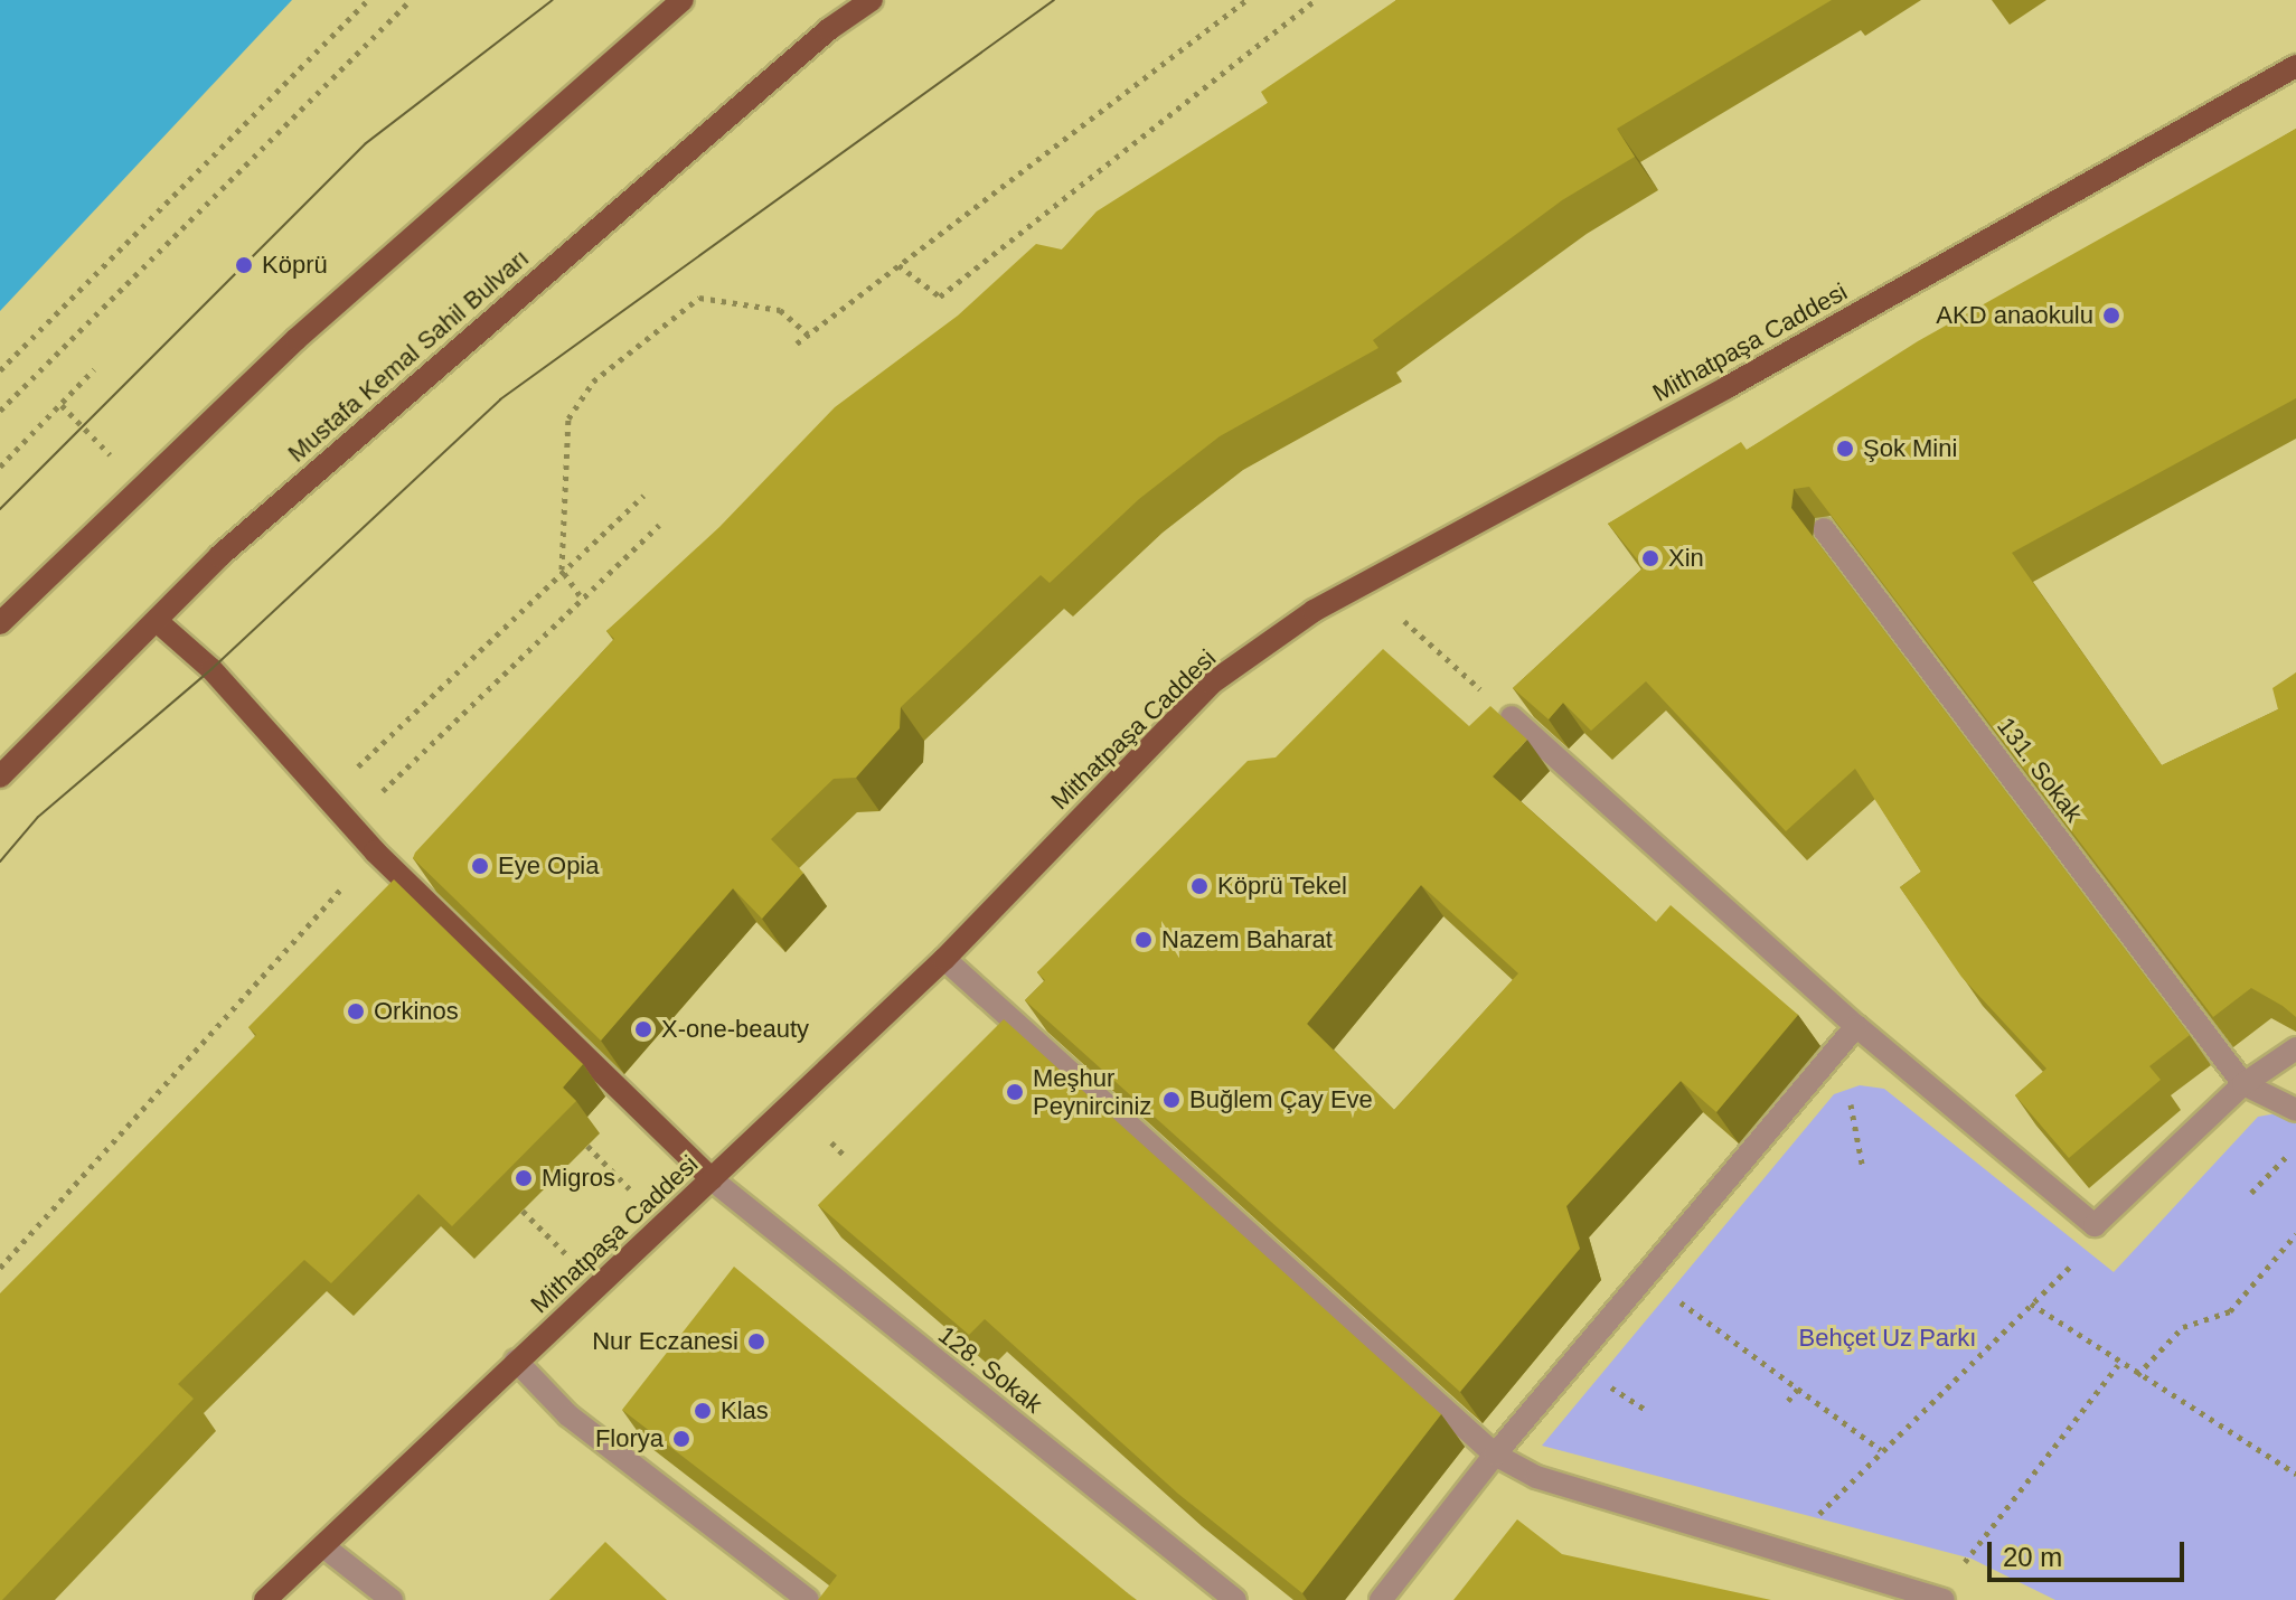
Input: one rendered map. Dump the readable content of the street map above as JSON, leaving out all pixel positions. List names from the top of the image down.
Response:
{
  "streets": {
    "main road": ["Mithatpaşa Caddesi", "Mustafa Kemal Sahil Bulvarı"],
    "street": ["131. Sokak", "128. Sokak"]
  },
  "crossings": [
    ["Mithatpaşa Caddesi", "128. Sokak"]
  ],
  "parks": ["Behçet Uz Parkı"],
  "places": [
    "Köprü",
    "AKD anaokulu",
    "Şok Mini",
    "Xin",
    "Eye Opia",
    "Köprü Tekel",
    "Nazem Baharat",
    "Orkinos",
    "X-one-beauty",
    "Meşhur Peynirciniz",
    "Buğlem Çay Eve",
    "Migros",
    "Nur Eczanesi",
    "Klas",
    "Florya"
  ],
  "scale_bar": "20 m"
}
